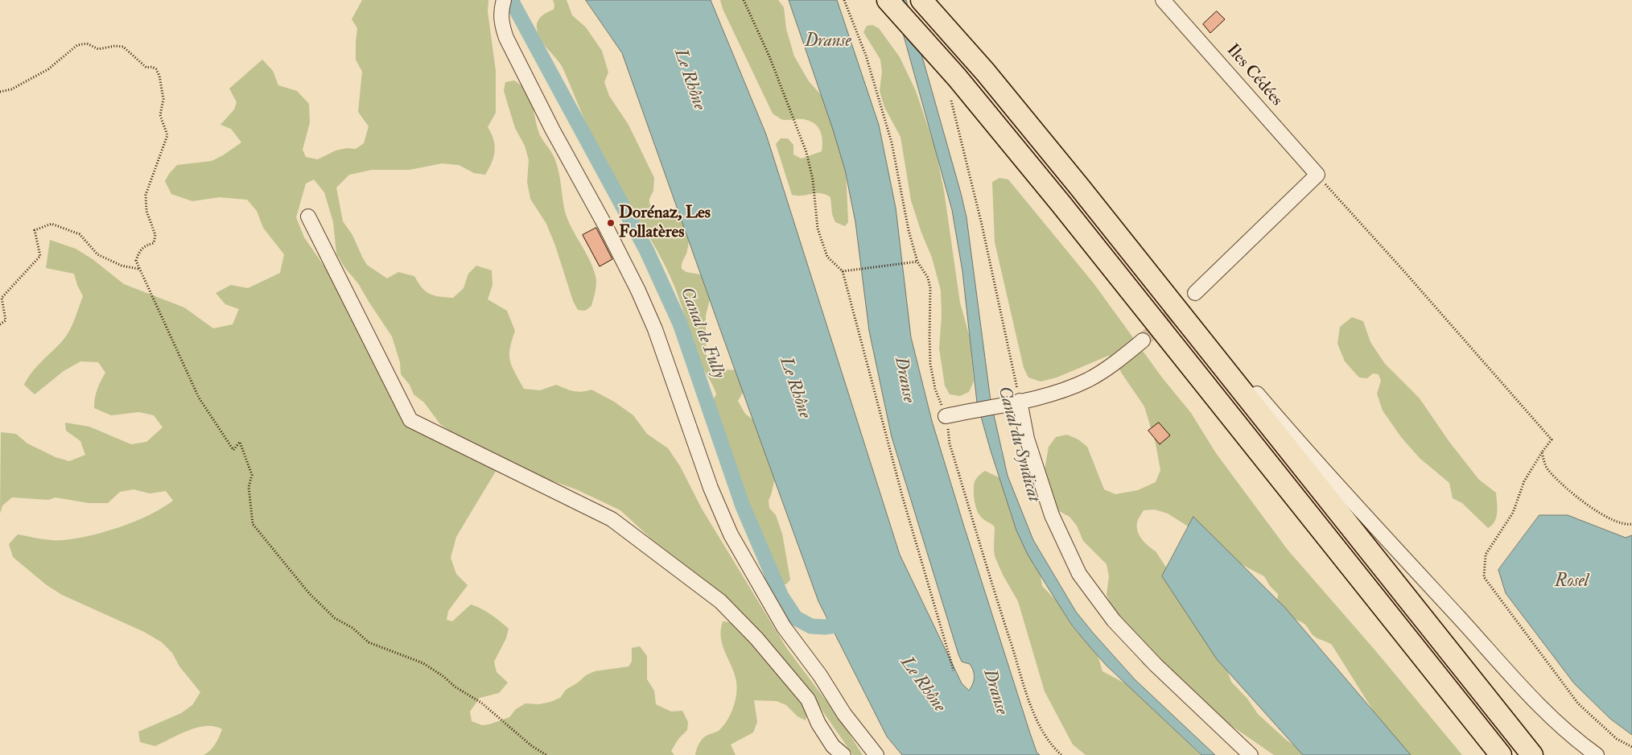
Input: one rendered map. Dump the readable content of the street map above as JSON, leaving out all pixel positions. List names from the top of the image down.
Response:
{
  "streets": {
    "street": ["Iles Cédées"]
  },
  "water": [
    "Dranse",
    "Le Rhône",
    "Canal de Fully",
    "Canal du Syndicat",
    "Rosel"
  ],
  "places": ["Dorénaz, Les Follatères"]
}
